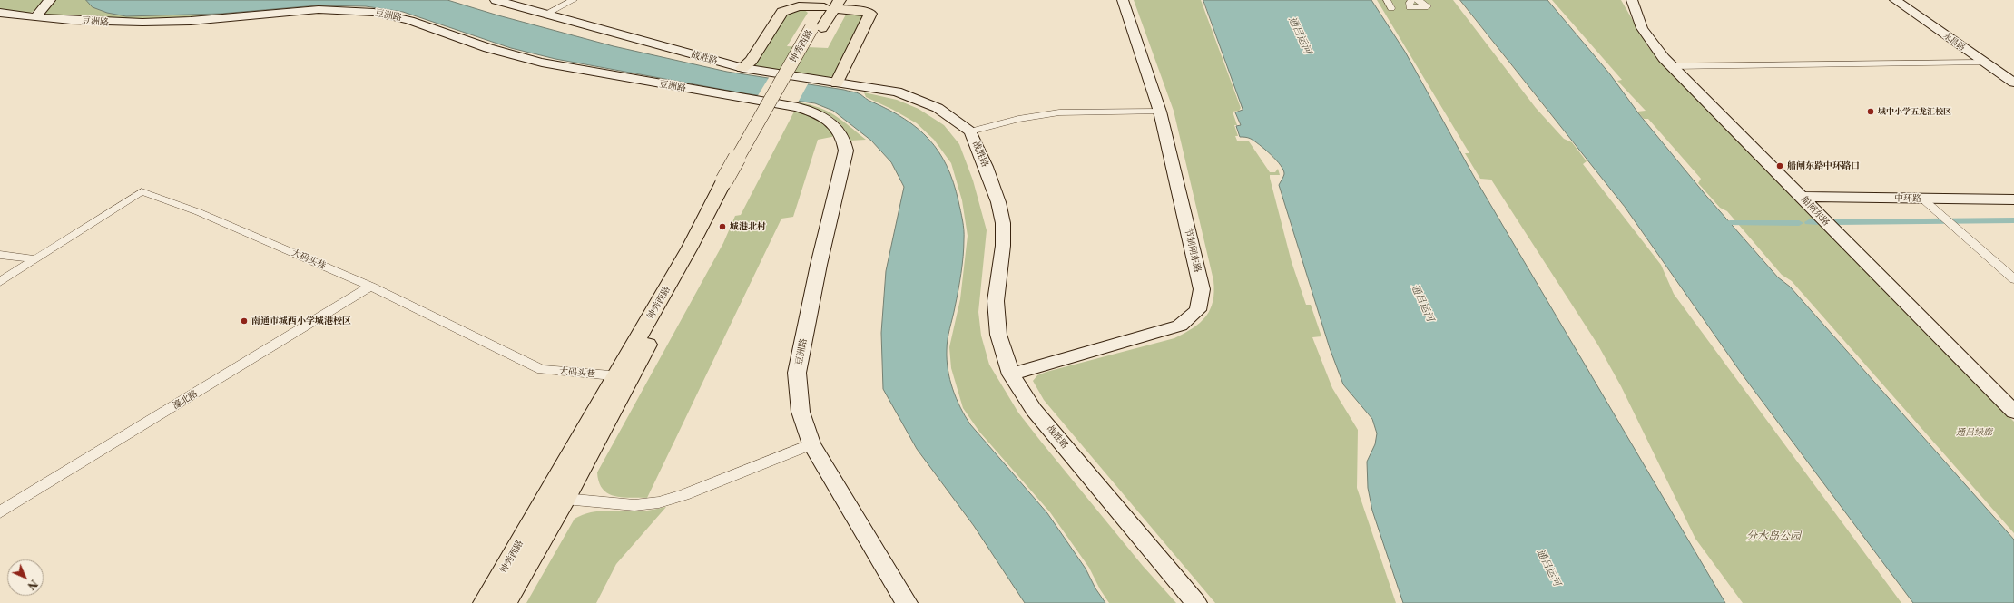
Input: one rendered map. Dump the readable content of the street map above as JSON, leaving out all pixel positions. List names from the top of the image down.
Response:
{
  "streets": {
    "main road": ["钟秀西路"],
    "street": [
      "豆洲路",
      "永昌路",
      "战胜路",
      "中环路",
      "船闸东路",
      "节制闸东路",
      "大码头巷",
      "濠北路"
    ]
  },
  "crossings": [
    ["钟秀西路", "大码头巷"],
    ["战胜路", "节制闸东路"],
    ["中环路", "船闸东路"],
    ["大码头巷", "濠北路"]
  ],
  "water": ["通吕运河"],
  "parks": ["通吕绿廊", "分水岛公园"],
  "places": [
    "城中小学五龙汇校区",
    "船闸东路中环路口",
    "城港北村",
    "南通市城西小学城港校区"
  ],
  "north": "bottom right"
}
